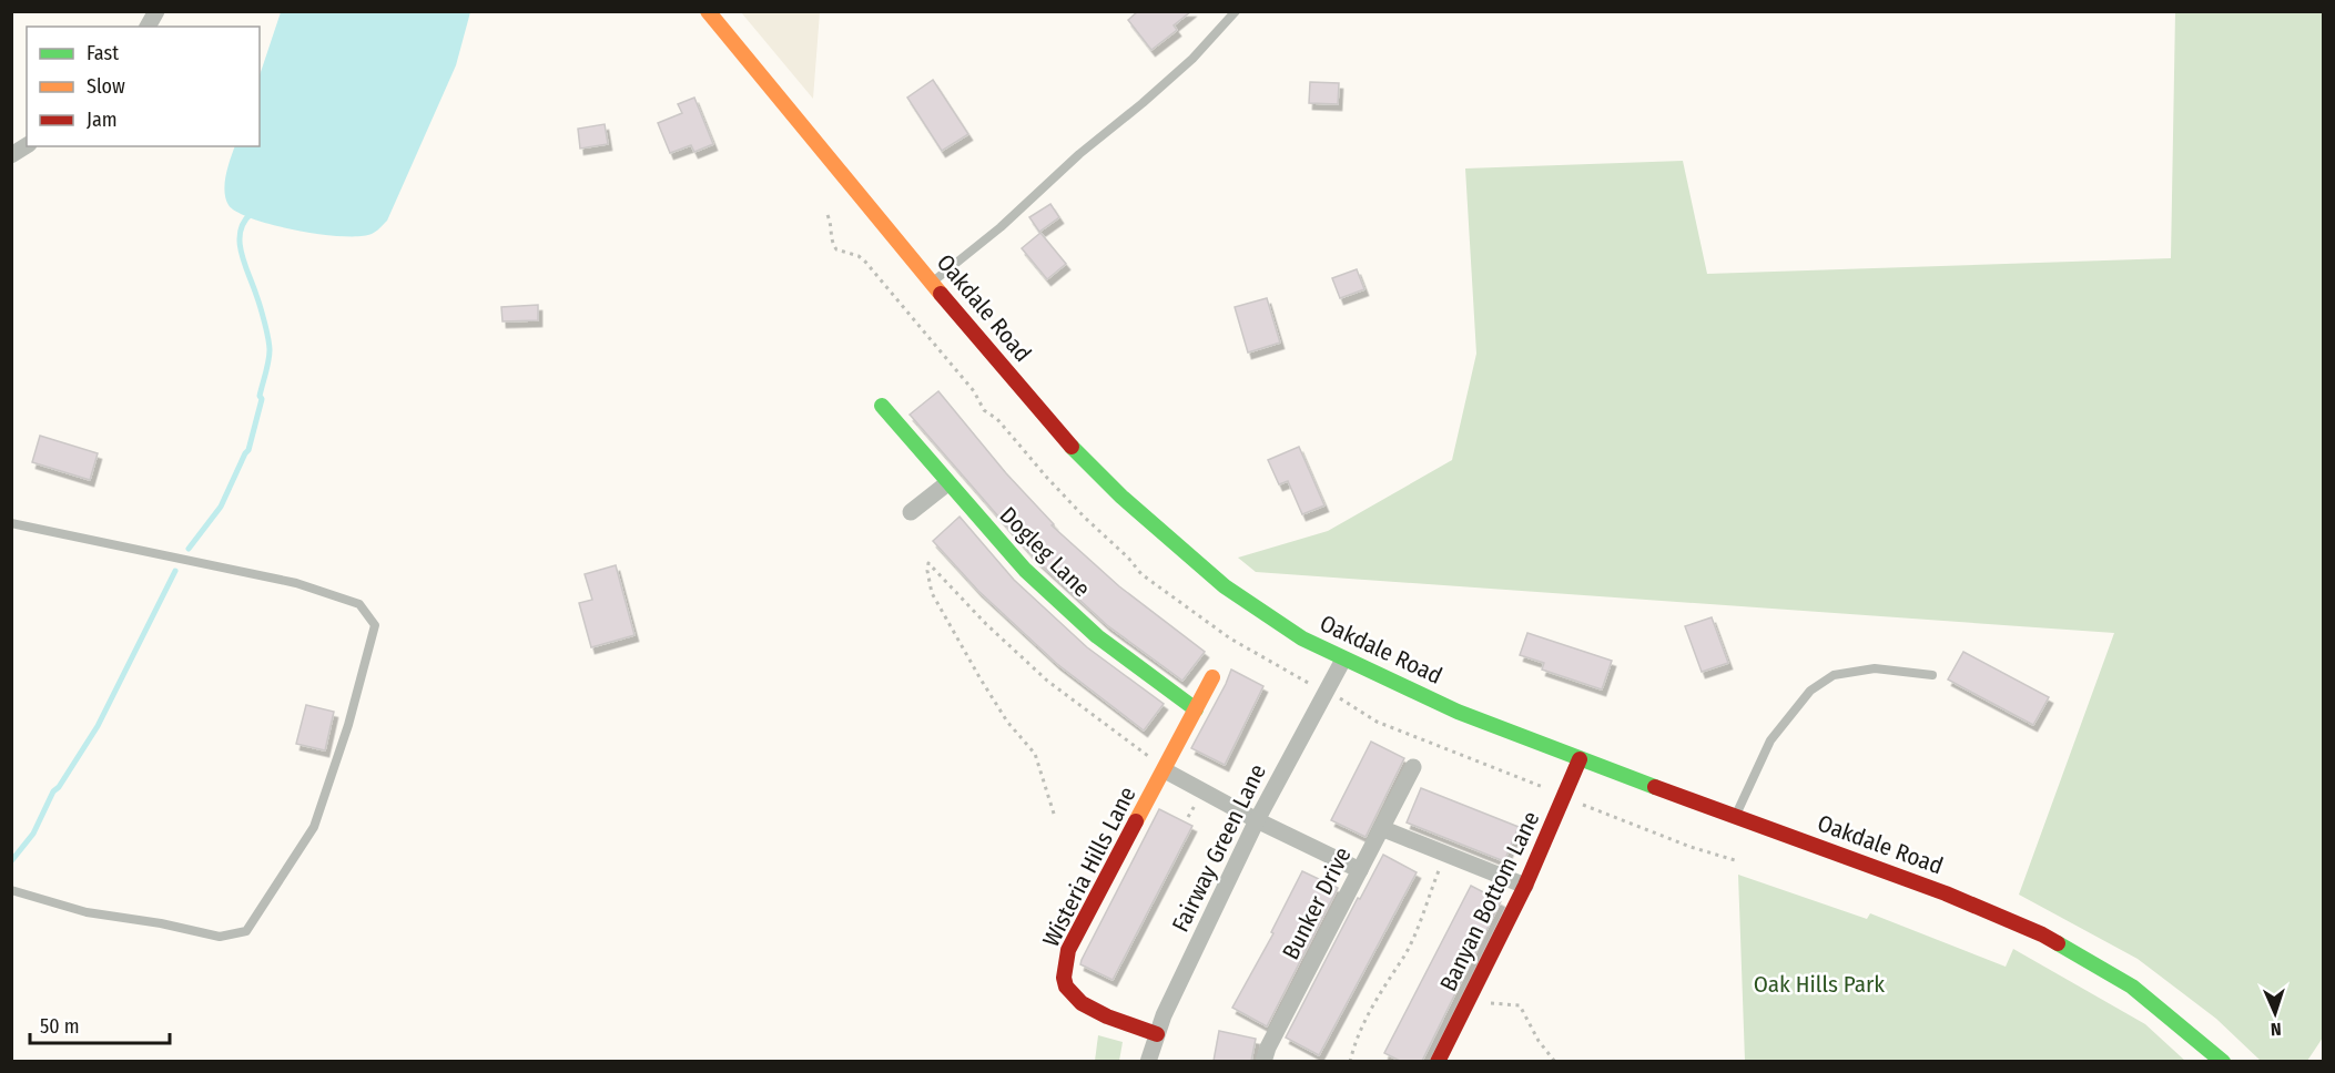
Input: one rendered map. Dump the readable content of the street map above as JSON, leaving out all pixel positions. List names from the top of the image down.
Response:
{
  "streets": {
    "main road": [
      "Oakdale Road",
      "Dogleg Lane",
      "Wisteria Hills Lane",
      "Banyan Bottom Lane"
    ],
    "street": ["Fairway Green Lane", "Bunker Drive"]
  },
  "crossings": [
    ["Oakdale Road", "Fairway Green Lane"],
    ["Oakdale Road", "Banyan Bottom Lane"],
    ["Dogleg Lane", "Wisteria Hills Lane"],
    ["Fairway Green Lane", "Wisteria Hills Lane"]
  ],
  "parks": ["Oak Hills Park"],
  "legend": ["Fast", "Slow", "Jam"],
  "scale_bar": "50 m",
  "north": "bottom"
}
